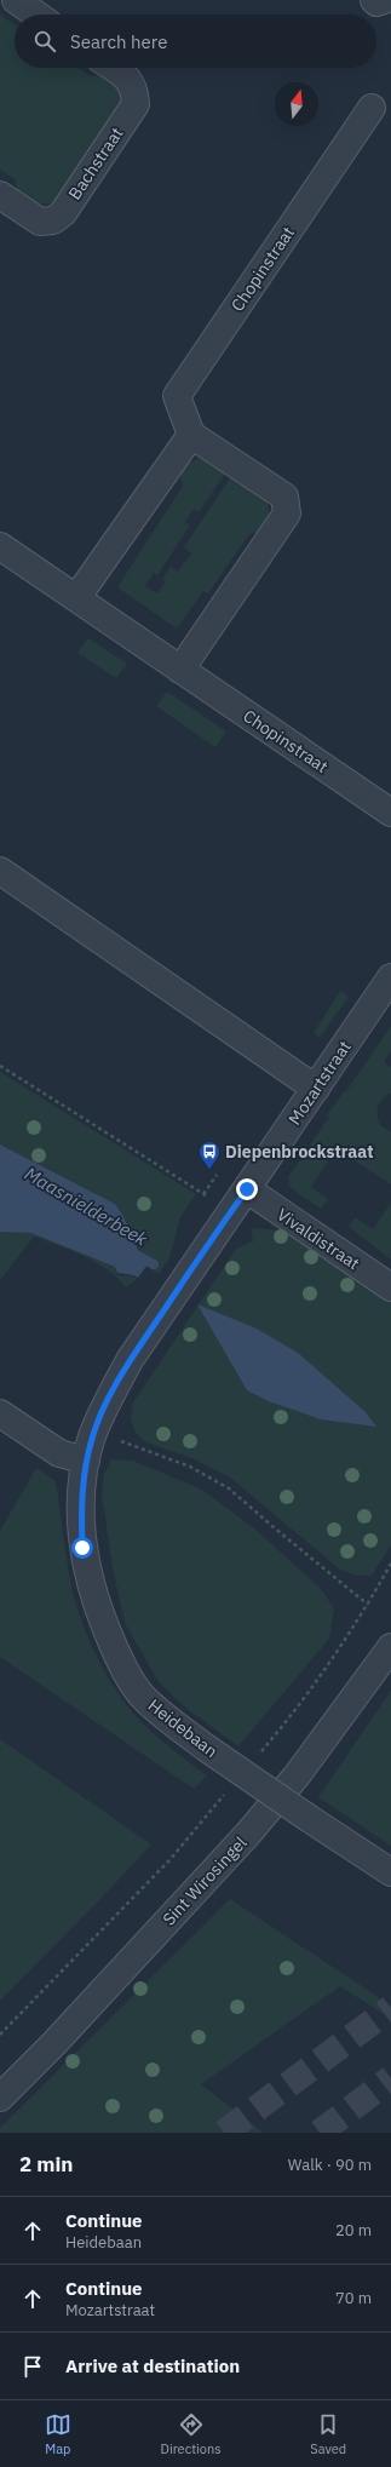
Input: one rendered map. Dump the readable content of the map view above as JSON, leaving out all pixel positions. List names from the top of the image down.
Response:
{
  "streets": {
    "street": [
      "Bachstraat",
      "Chopinstraat",
      "Mozartstraat",
      "Vivaldistraat",
      "Heidebaan",
      "Sint Wirosingel"
    ]
  },
  "crossings": [
    ["Mozartstraat", "Vivaldistraat"],
    ["Mozartstraat", "Heidebaan"]
  ],
  "water": ["Maasnielderbeek"],
  "places": {
    "bus stop": ["Diepenbrockstraat"]
  },
  "north": "top",
  "page": {
    "search": "Search here",
    "heading": ["2 min", "Walk · 90 m"],
    "list": [
      ["Continue", "Heidebaan", "20 m"],
      ["Continue", "Mozartstraat", "70 m"],
      "Arrive at destination"
    ],
    "nav": ["Map", "Directions", "Saved"]
  }
}
